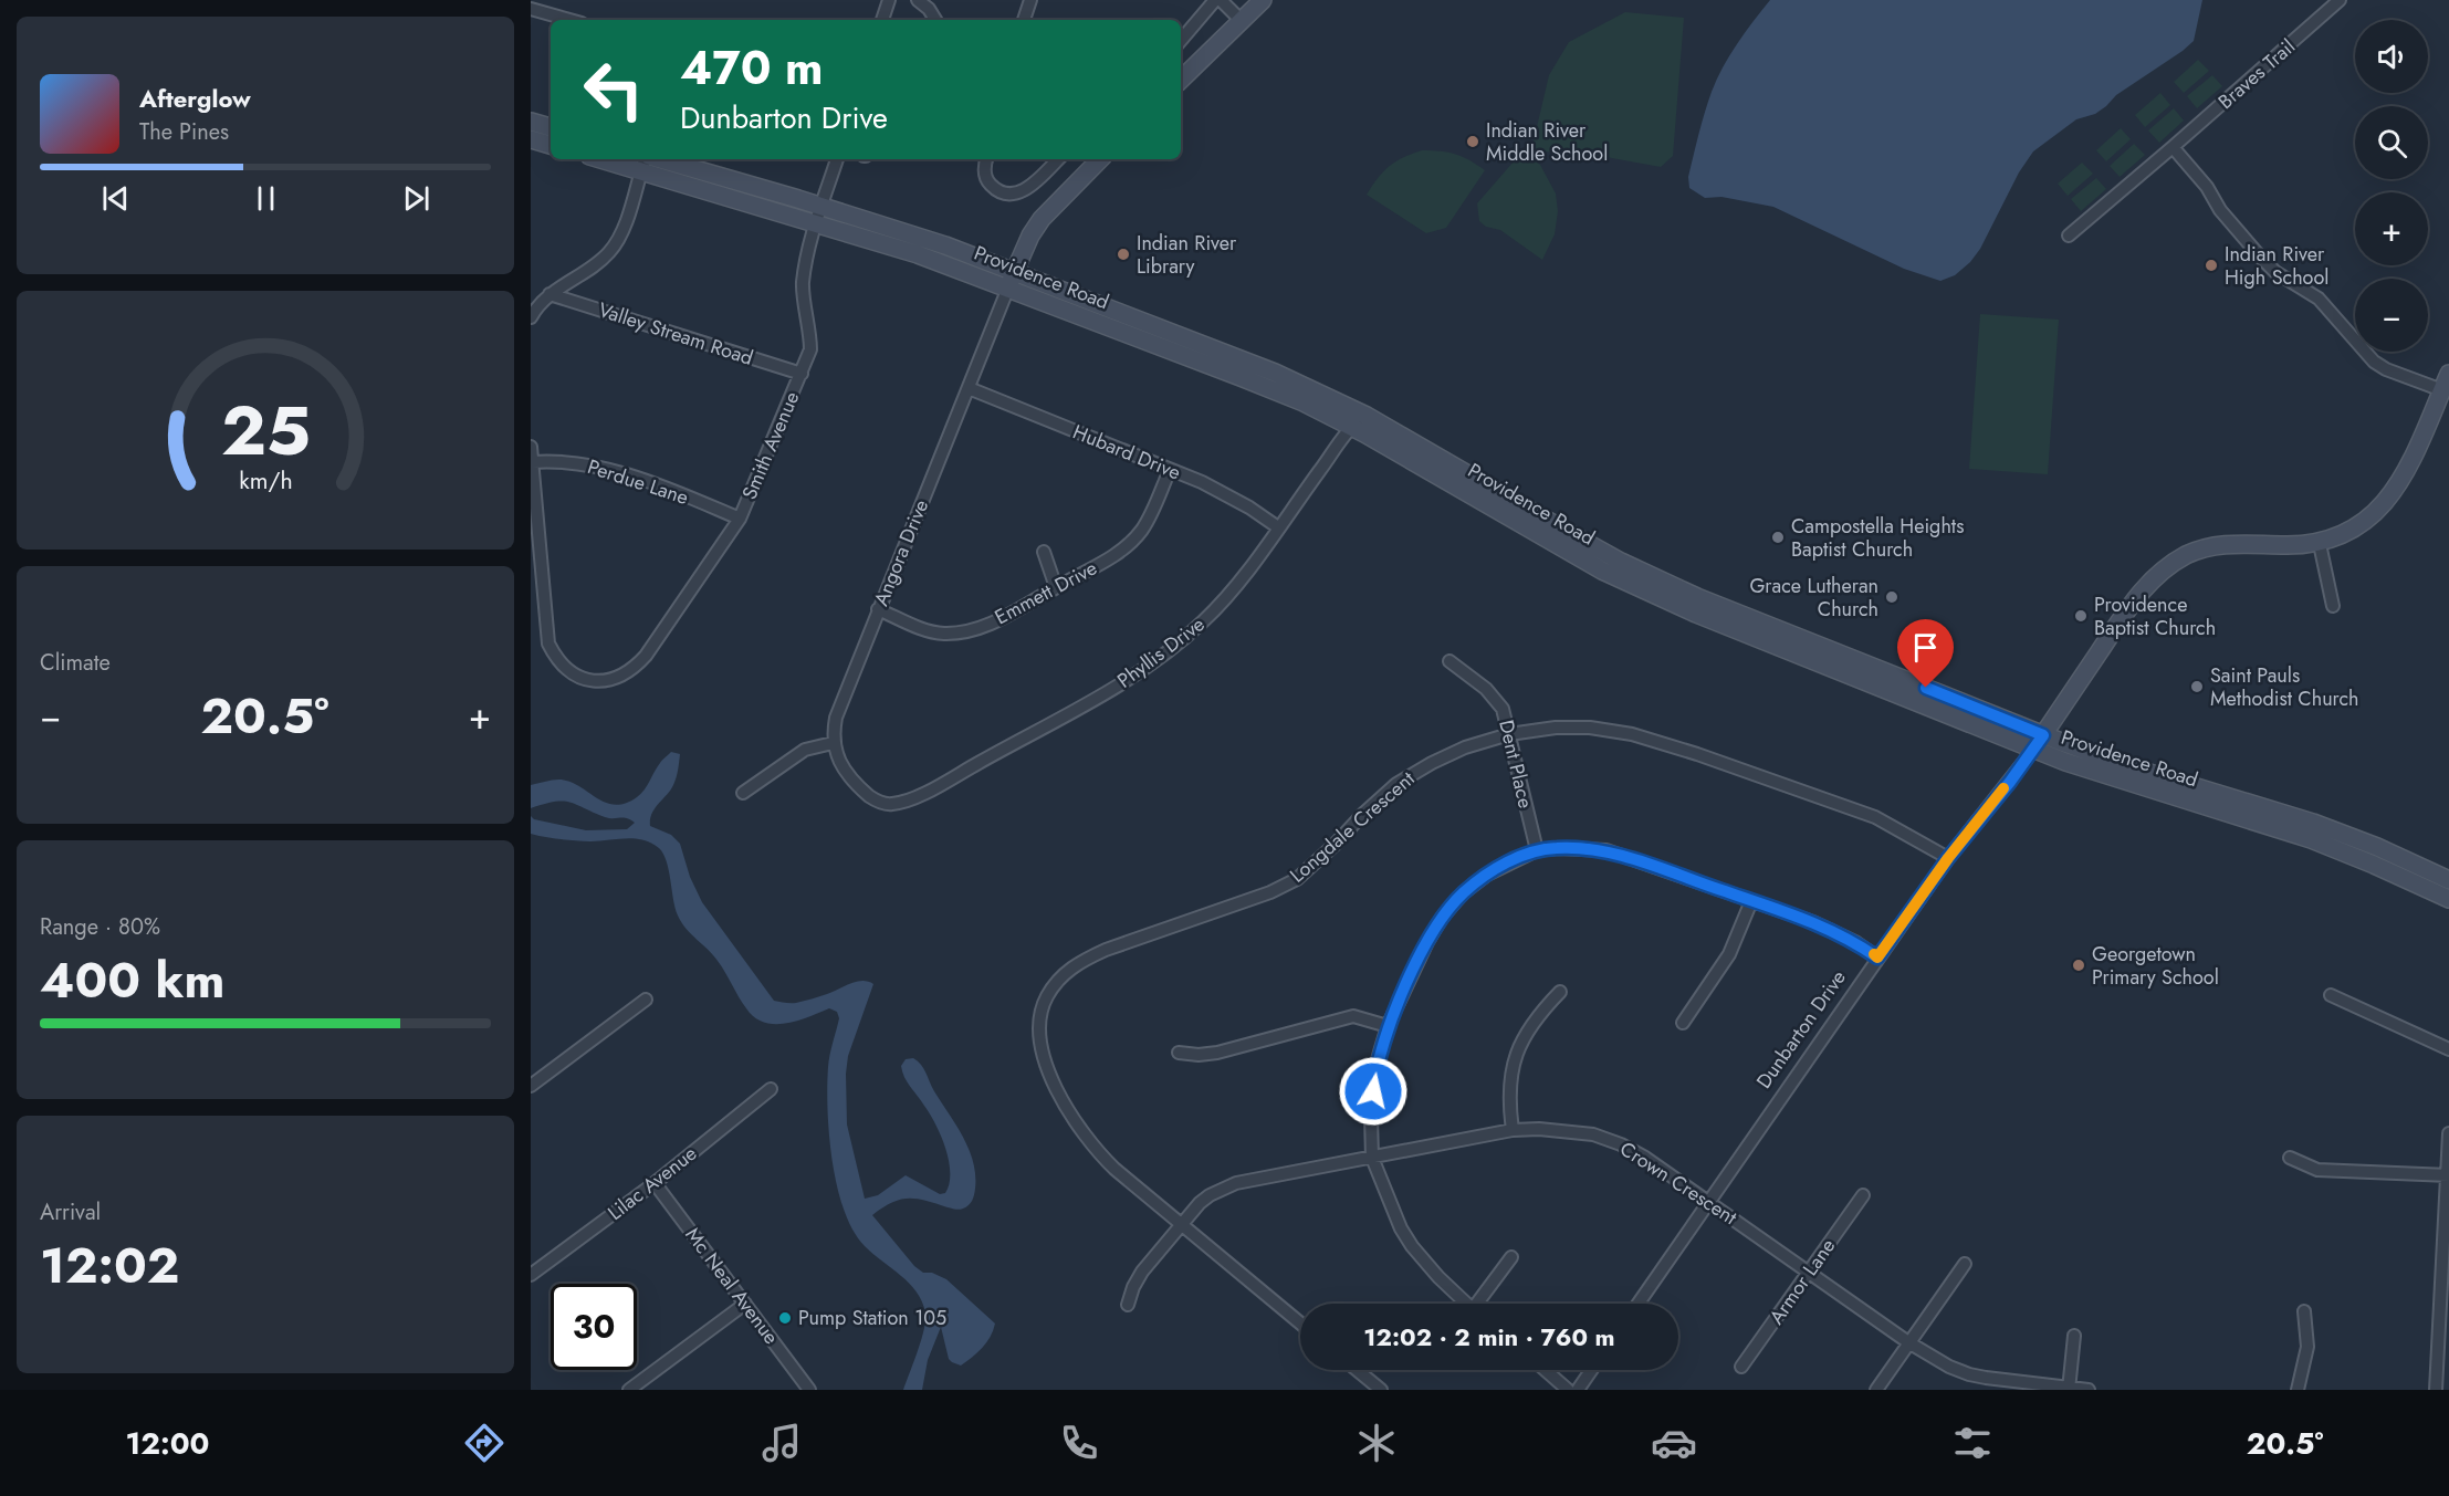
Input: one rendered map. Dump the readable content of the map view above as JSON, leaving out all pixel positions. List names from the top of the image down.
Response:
{
  "streets": {
    "main road": ["Providence Road", "Dunbarton Drive"],
    "street": [
      "Braves Trail",
      "Valley Stream Road",
      "Smith Avenue",
      "Hubard Drive",
      "Perdue Lane",
      "Angora Drive",
      "Emmett Drive",
      "Phyllis Drive",
      "Dent Place",
      "Longdale Crescent",
      "Lilac Avenue",
      "Crown Crescent",
      "Armor Lane",
      "Mc Neal Avenue"
    ]
  },
  "crossings": [
    ["Providence Road", "Smith Avenue"],
    ["Providence Road", "Angora Drive"],
    ["Providence Road", "Phyllis Drive"],
    ["Providence Road", "Dunbarton Drive"],
    ["Valley Stream Road", "Smith Avenue"],
    ["Smith Avenue", "Perdue Lane"],
    ["Hubard Drive", "Angora Drive"],
    ["Hubard Drive", "Emmett Drive"],
    ["Hubard Drive", "Phyllis Drive"],
    ["Angora Drive", "Emmett Drive"],
    ["Angora Drive", "Phyllis Drive"],
    ["Dent Place", "Longdale Crescent"],
    ["Longdale Crescent", "Dunbarton Drive"],
    ["Longdale Crescent", "Crown Crescent"],
    ["Dunbarton Drive", "Crown Crescent"],
    ["Lilac Avenue", "Mc Neal Avenue"],
    ["Crown Crescent", "Armor Lane"]
  ],
  "places": [
    "Indian River Middle School",
    "Indian River Library",
    "Indian River High School",
    "Campostella Heights Baptist Church",
    "Grace Lutheran Church",
    "Providence Baptist Church",
    "Saint Pauls Methodist Church",
    "Georgetown Primary School",
    "Pump Station 105"
  ],
  "page": {
    "map_buttons": ["+", "−"],
    "turn": ["470 m", "Dunbarton Drive"],
    "song": ["Afterglow", "The Pines"],
    "tile": [
      "Climate",
      ["Range · 80%", "400 km"],
      ["Arrival", "12:02"]
    ],
    "heat": ["−", "20.5°", "+"],
    "limit": "30",
    "trip": "12:02 · 2 min · 760 m",
    "tabs": ["12:00", "20.5°"],
    "gauge": ["25", "km/h"]
  }
}
